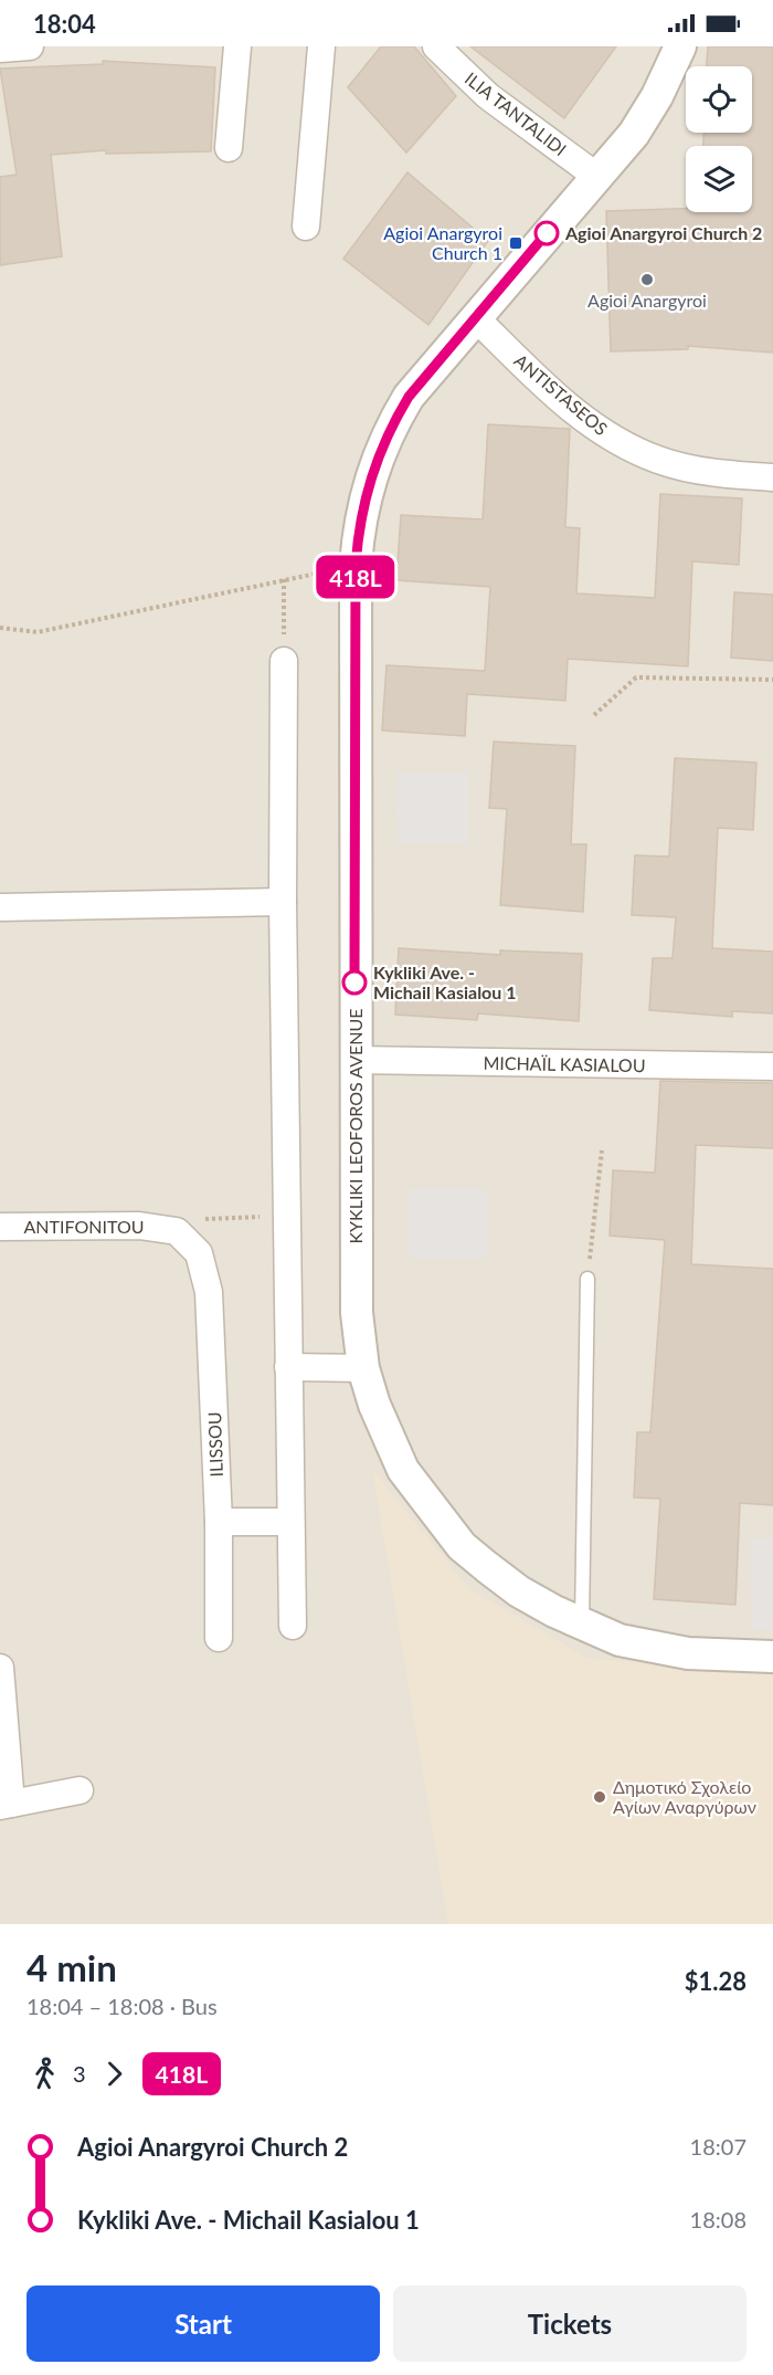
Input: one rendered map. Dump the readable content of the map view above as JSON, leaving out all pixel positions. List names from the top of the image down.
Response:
{
  "streets": {
    "street": [
      "ILIA TANTALIDI",
      "ANTISTASEOS",
      "MICHAÏL KASIALOU",
      "KYKLIKI LEOFOROS AVENUE",
      "ANTIFONITOU",
      "ILISSOU"
    ]
  },
  "crossings": [
    ["ILIA TANTALIDI", "KYKLIKI LEOFOROS AVENUE"],
    ["ANTISTASEOS", "KYKLIKI LEOFOROS AVENUE"],
    ["MICHAÏL KASIALOU", "KYKLIKI LEOFOROS AVENUE"],
    ["ANTIFONITOU", "ILISSOU"]
  ],
  "places": {
    "other": [
      "Agioi Anargyroi Church 2",
      "Agioi Anargyroi",
      "Kykliki Ave. - Michail Kasialou 1",
      "Δημοτικό Σχολείο Αγίων Αναργύρων"
    ],
    "transit": ["Agioi Anargyroi Church 1"]
  },
  "lines": ["bus line 418L"],
  "page": {
    "status": "18:04",
    "on_map": "418L",
    "heading": ["4 min", "18:04 – 18:08 · Bus", "$1.28"],
    "legs": ["3", "418L"],
    "list": [
      {
        "name": "Agioi Anargyroi Church 2",
        "value": "18:07"
      },
      {
        "name": "Kykliki Ave. - Michail Kasialou 1",
        "value": "18:08"
      }
    ],
    "buttons": ["Start", "Tickets"]
  }
}
